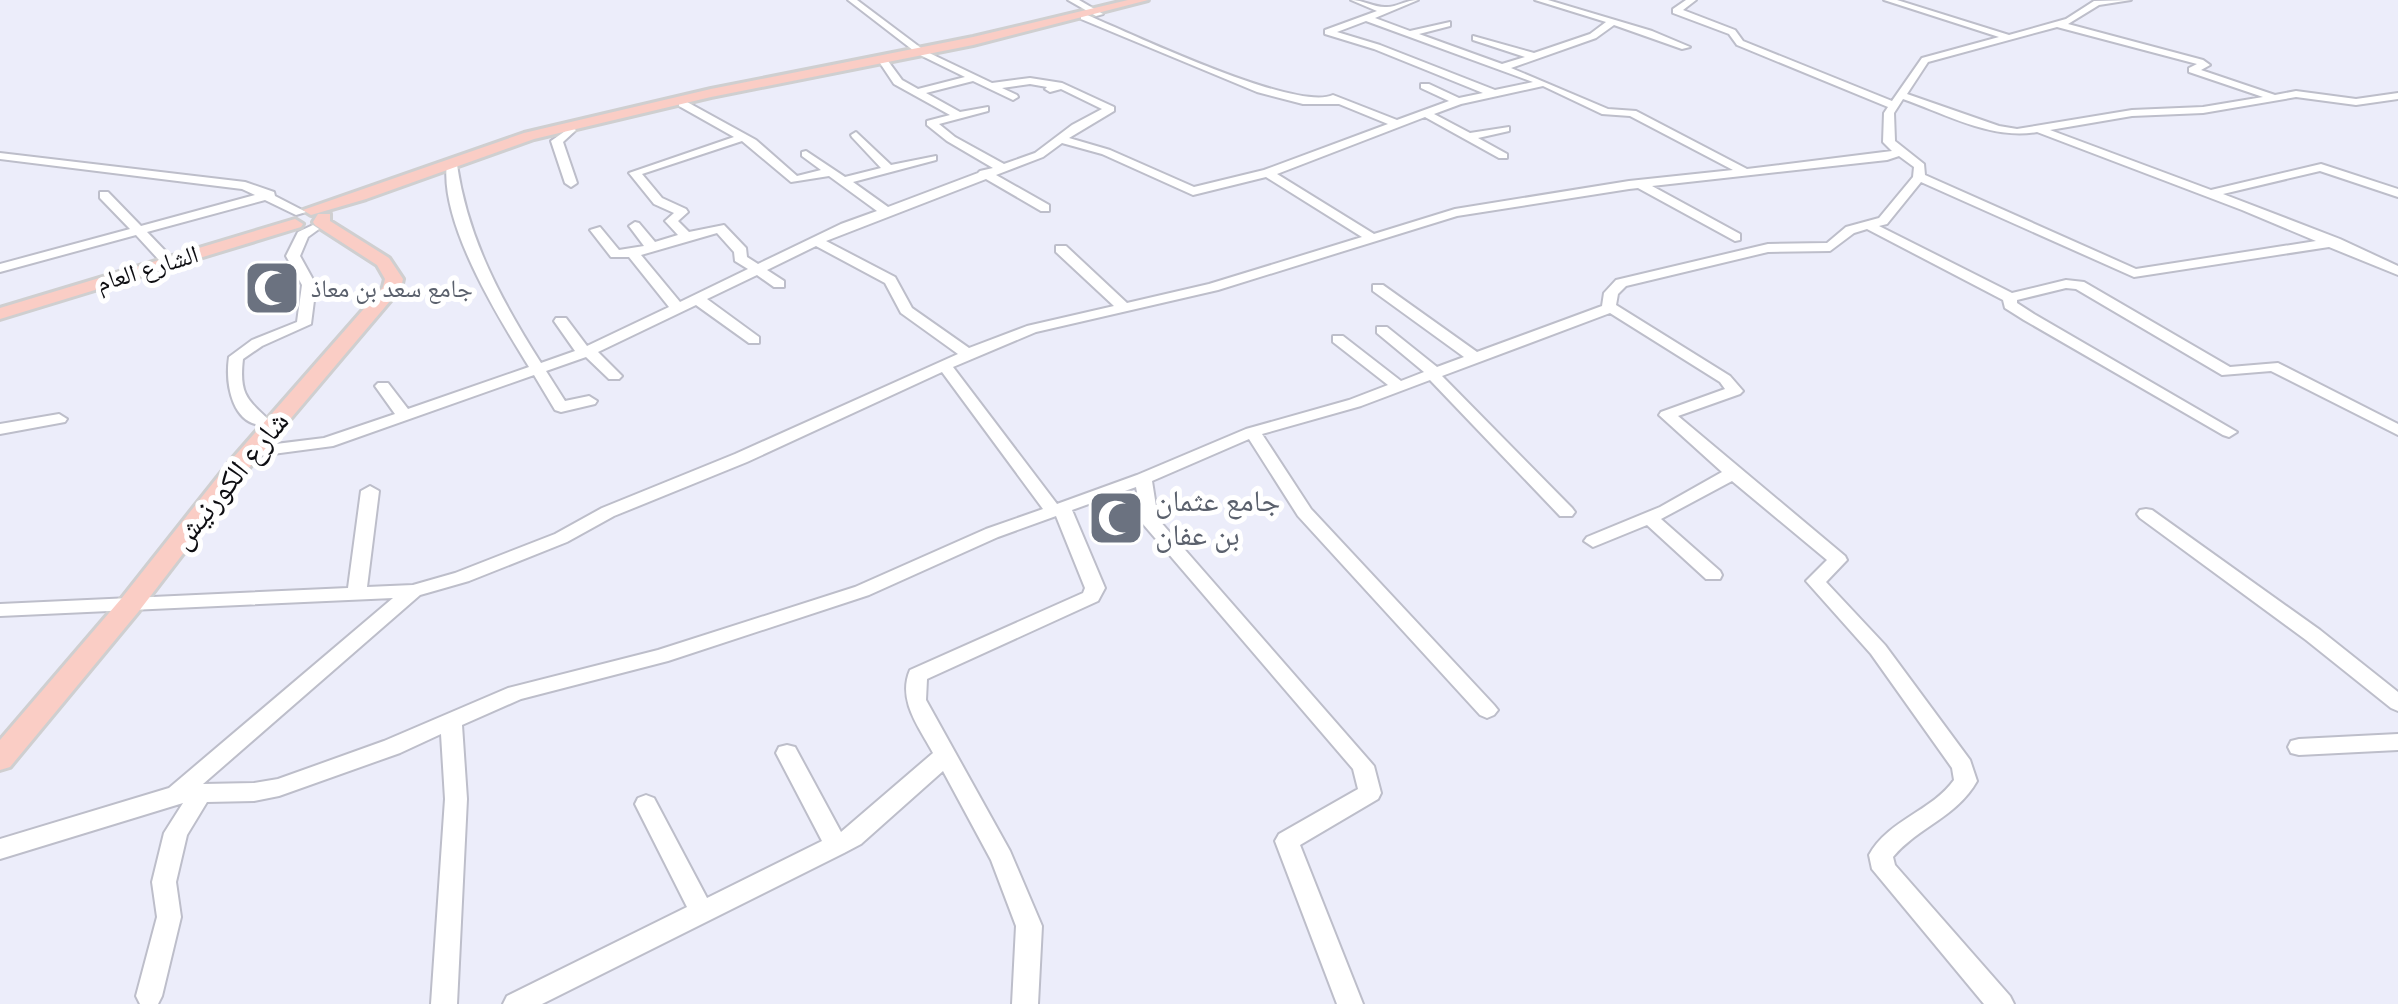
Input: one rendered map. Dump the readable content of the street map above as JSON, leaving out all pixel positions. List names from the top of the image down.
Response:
{
  "streets": {
    "main road": ["الشارع العام", "شارع الكورنيش"]
  },
  "crossings": [
    ["الشارع العام", "شارع الكورنيش"]
  ],
  "places": {
    "mosque": ["جامع سعد بن معاذ", "جامع عثمان بن عفان"]
  }
}
